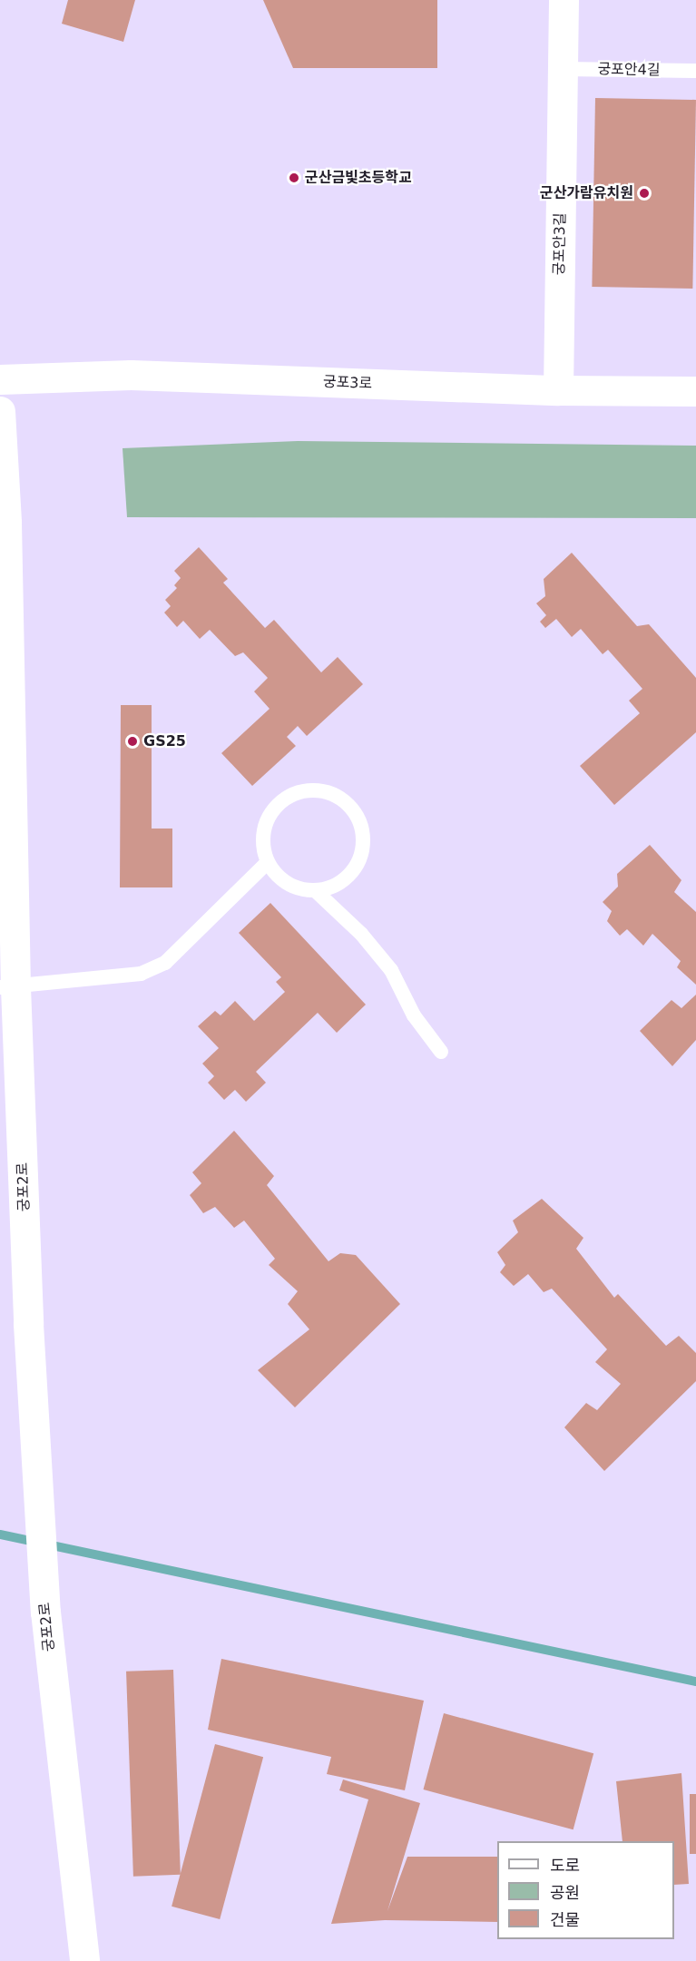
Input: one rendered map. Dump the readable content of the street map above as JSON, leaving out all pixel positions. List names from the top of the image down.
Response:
{
  "streets": {
    "street": ["궁포안3길", "궁포3로", "궁포2로"],
    "lane": ["궁포안4길"]
  },
  "crossings": [
    ["궁포안4길", "궁포안3길"],
    ["궁포안3길", "궁포3로"]
  ],
  "places": ["군산금빛초등학교", "군산가람유치원", "GS25"],
  "legend": ["도로", "공원", "건물"]
}
